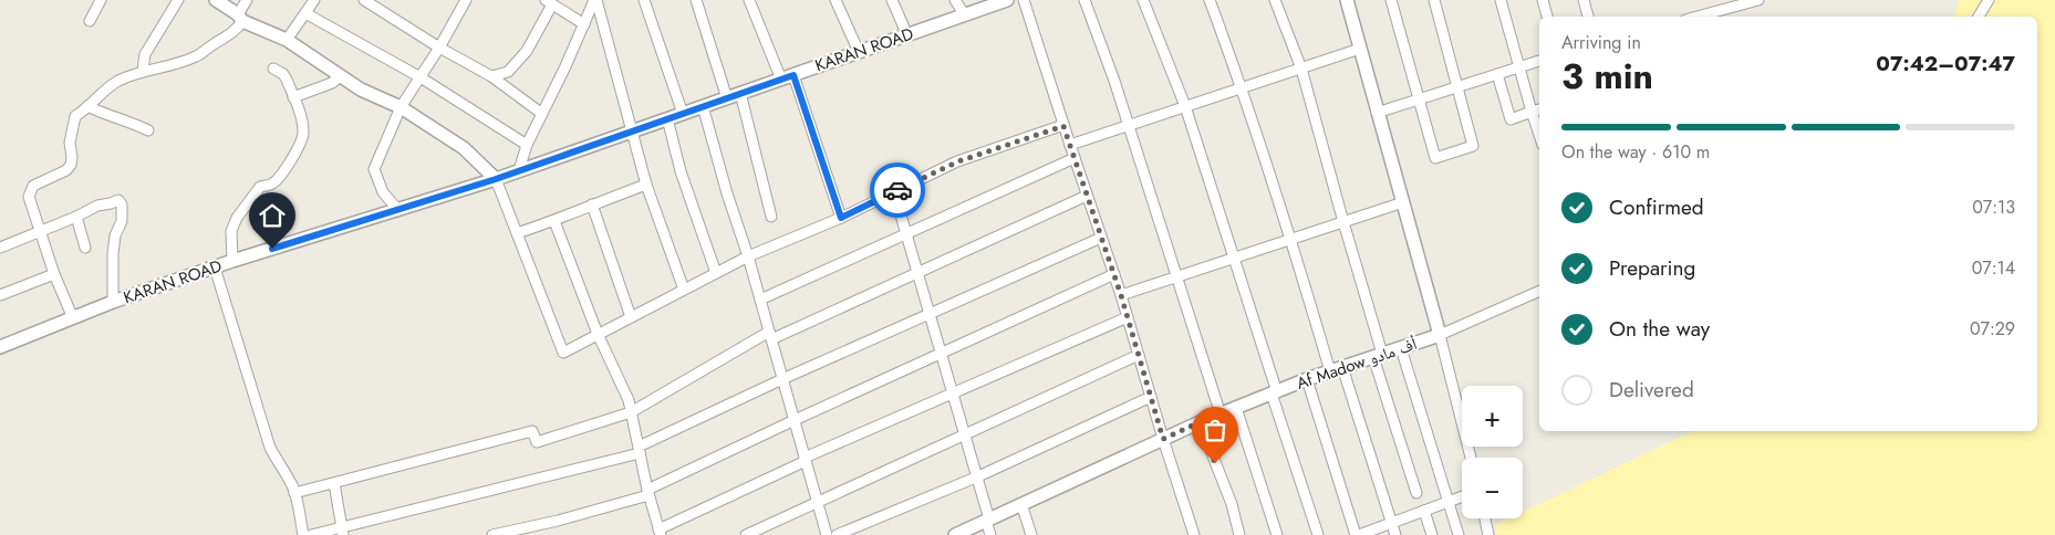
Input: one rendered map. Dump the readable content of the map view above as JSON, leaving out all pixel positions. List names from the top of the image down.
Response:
{
  "streets": {
    "street": ["KARAN ROAD", "Af Madow أف مادو"]
  },
  "page": {
    "heading": ["3 min", "Arriving in", "07:42–07:47"],
    "bar": "On the way · 610 m",
    "list": [
      ["Confirmed", "07:13"],
      ["Preparing", "07:14"],
      ["On the way", "07:29"],
      "Delivered"
    ],
    "map_buttons": ["+", "−"]
  }
}
